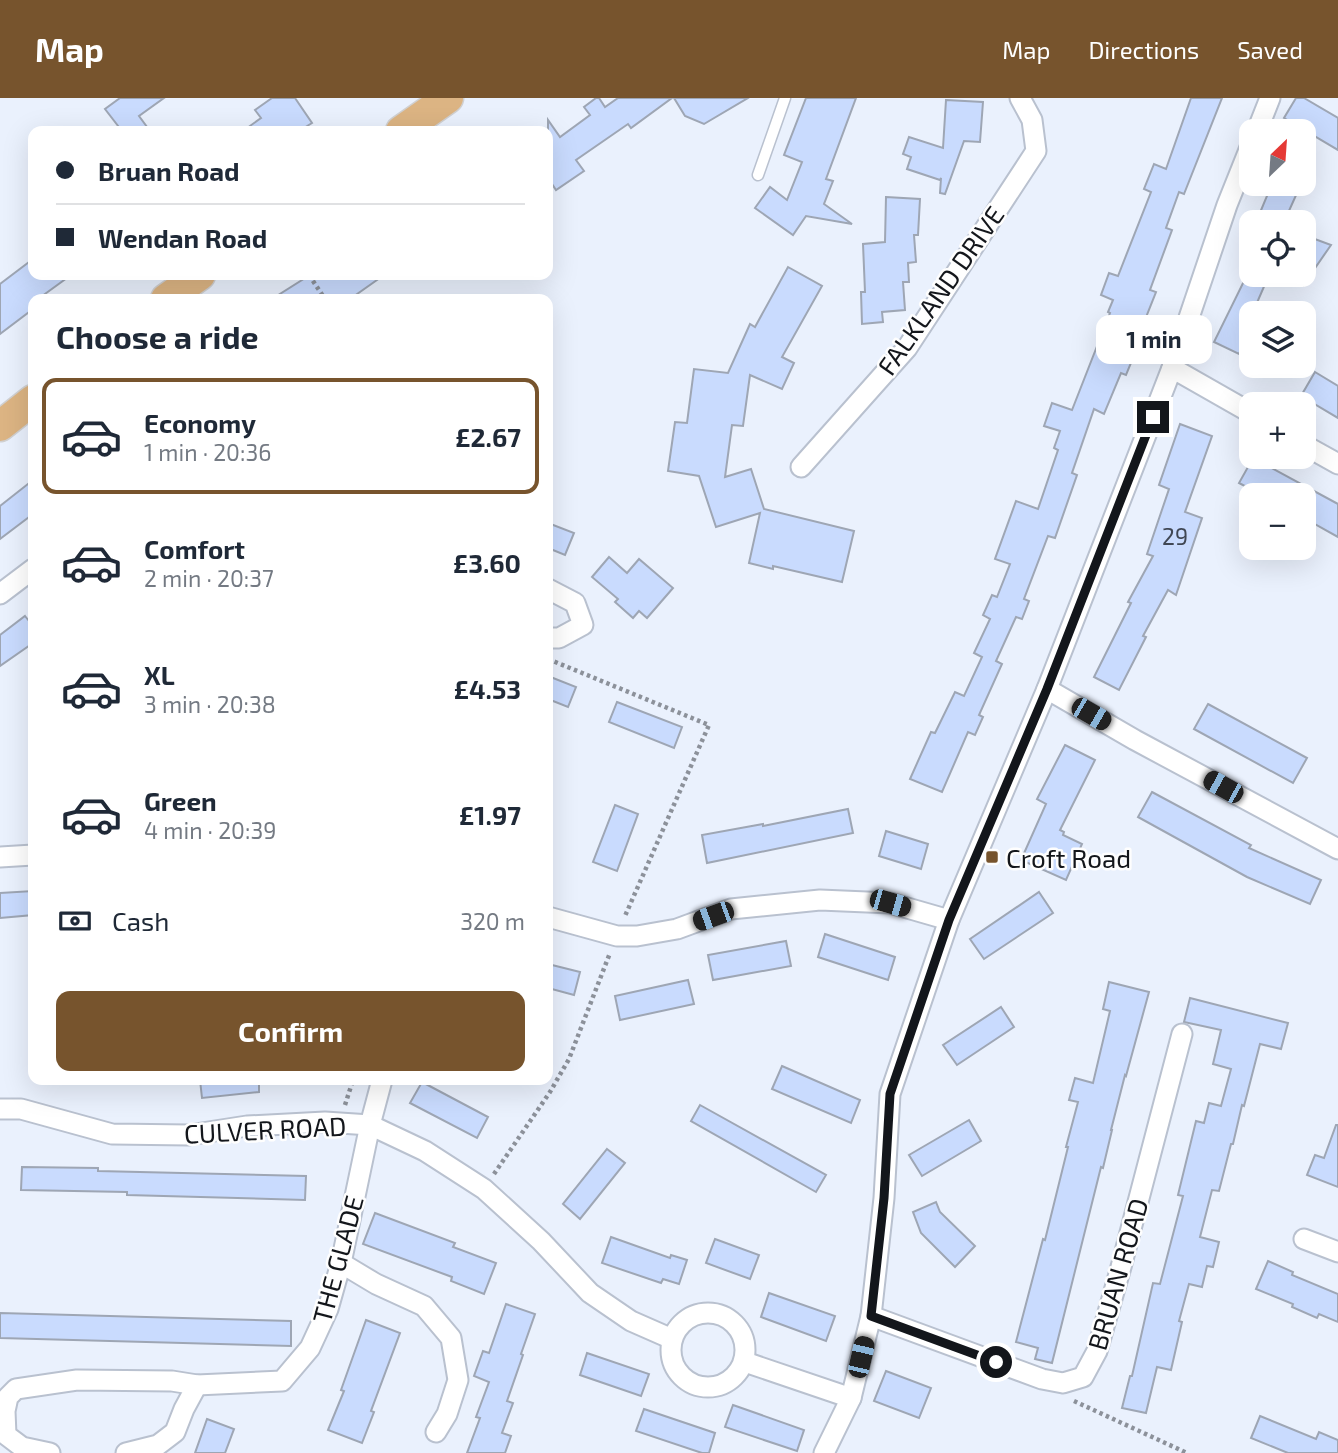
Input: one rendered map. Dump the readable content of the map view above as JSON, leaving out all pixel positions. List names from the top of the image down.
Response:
{
  "streets": {
    "street": [
      "FALKLAND DRIVE",
      "CULVER ROAD",
      "THE GLADE",
      "BRUAN ROAD"
    ]
  },
  "crossings": [
    ["CULVER ROAD", "THE GLADE"]
  ],
  "places": {
    "transit": ["Croft Road"]
  },
  "house_numbers": ["29"],
  "north": "top right",
  "page": {
    "header": "Map",
    "nav": ["Map", "Directions", "Saved"],
    "map_buttons": ["+", "−"],
    "banner": ["Bruan Road", "Wendan Road"],
    "heading": "Choose a ride",
    "bubble": "1 min",
    "list": [
      {
        "name": "Economy",
        "note": "1 min · 20:36",
        "value": "£2.67"
      },
      {
        "name": "Comfort",
        "note": "2 min · 20:37",
        "value": "£3.60"
      },
      {
        "name": "XL",
        "note": "3 min · 20:38",
        "value": "£4.53"
      },
      {
        "name": "Green",
        "note": "4 min · 20:39",
        "value": "£1.97"
      }
    ],
    "pay": ["Cash", "320 m"],
    "buttons": "Confirm"
  }
}
